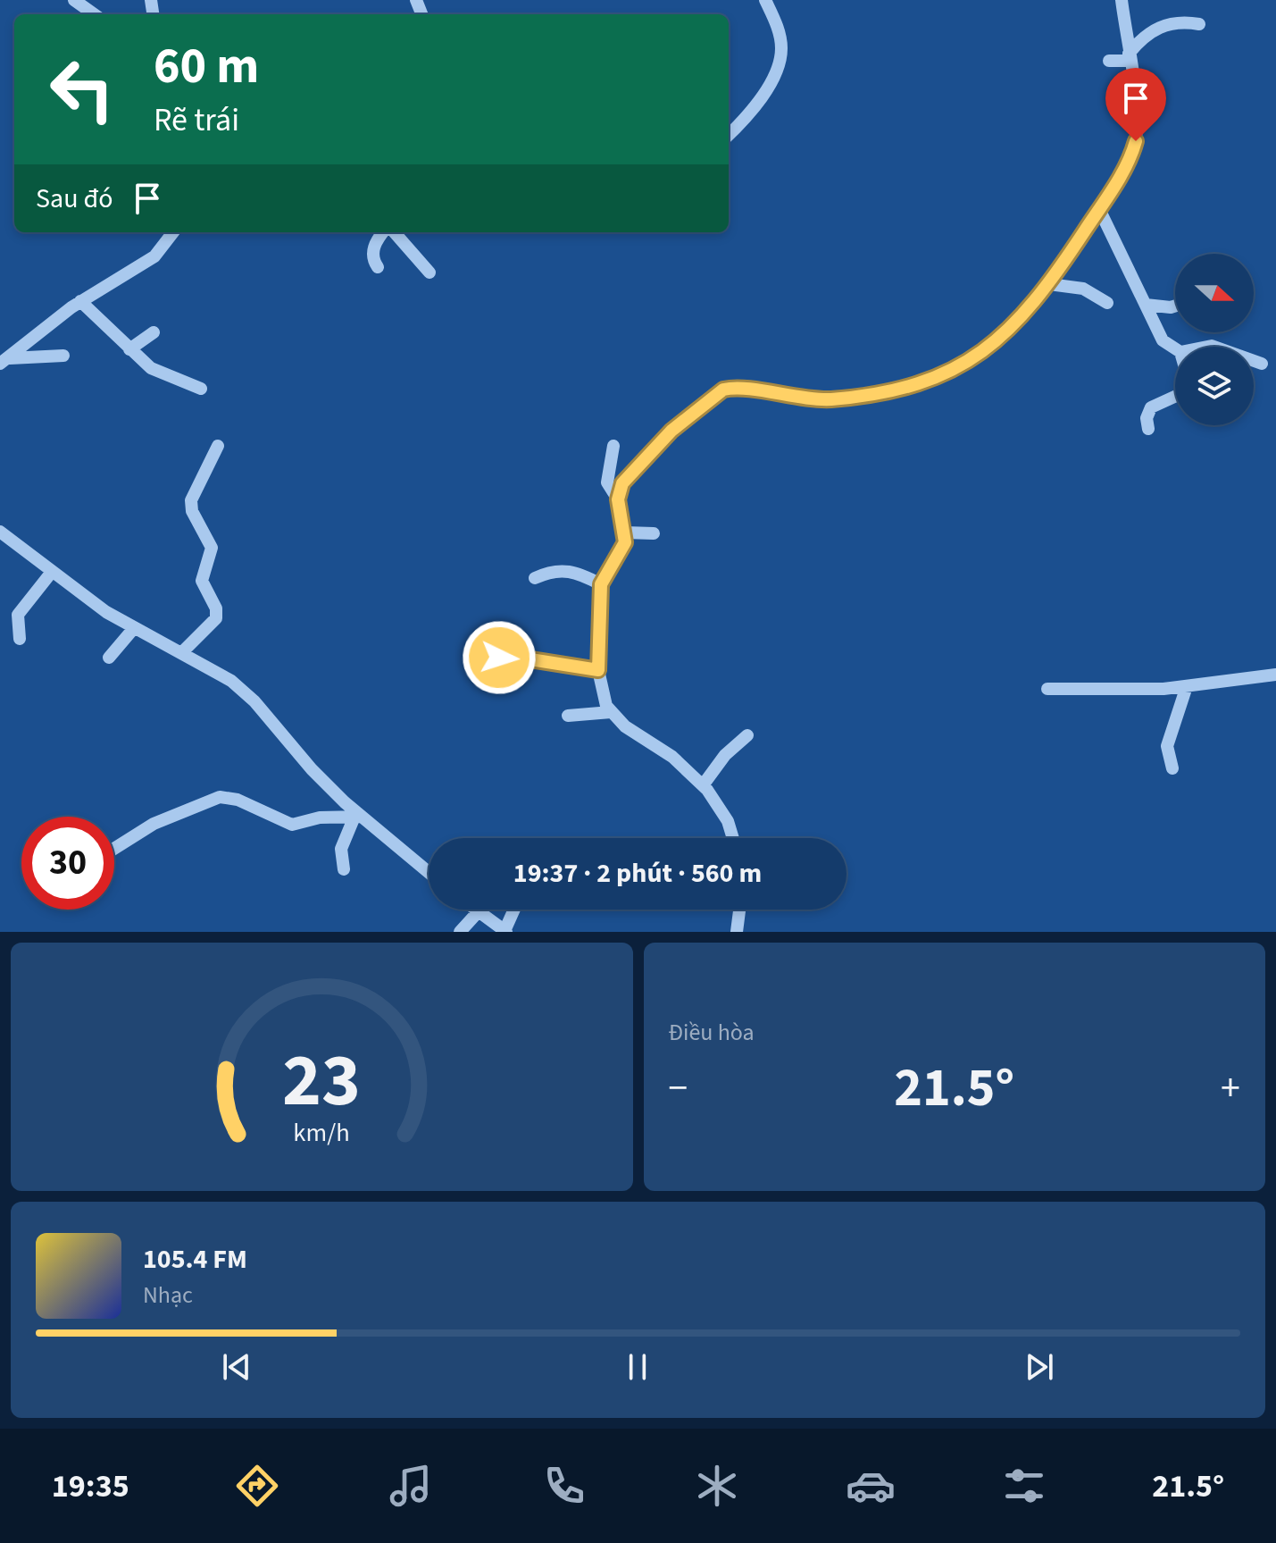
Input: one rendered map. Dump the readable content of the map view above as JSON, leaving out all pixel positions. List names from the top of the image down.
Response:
{
  "north": "right",
  "page": {
    "turn": ["60 m", "Rẽ trái"],
    "then": "Sau đó",
    "limit": "30",
    "trip": "19:37 · 2 phút · 560 m",
    "tile": "Điều hòa",
    "heat": ["−", "21.5°", "+"],
    "song": ["105.4 FM", "Nhạc"],
    "tabs": ["19:35", "21.5°"],
    "gauge": ["23", "km/h"]
  }
}
